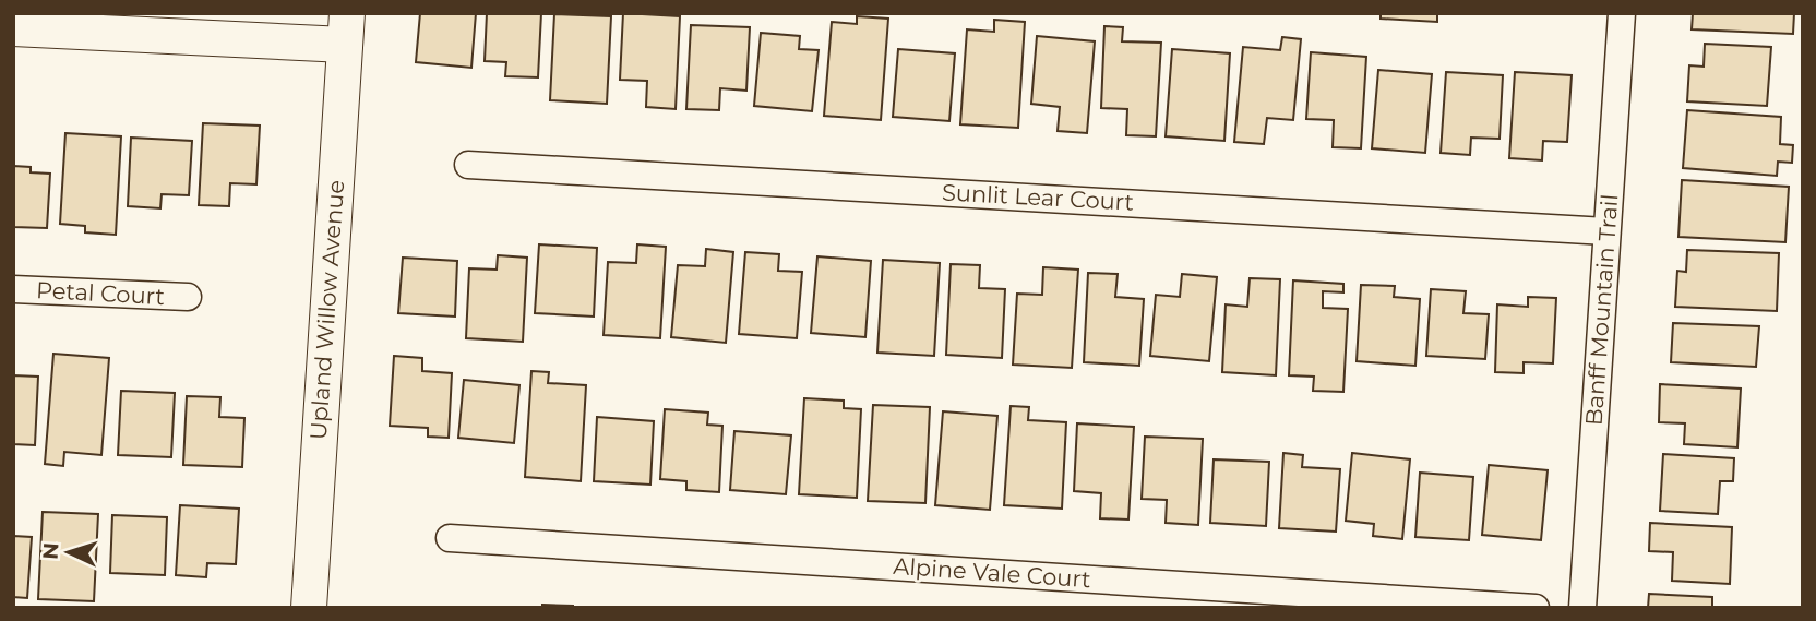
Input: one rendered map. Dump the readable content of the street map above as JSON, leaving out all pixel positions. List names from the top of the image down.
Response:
{
  "streets": {
    "street": [
      "Sunlit Lear Court",
      "Petal Court",
      "Upland Willow Avenue",
      "Banff Mountain Trail",
      "Alpine Vale Court"
    ]
  },
  "crossings": [
    ["Sunlit Lear Court", "Banff Mountain Trail"]
  ],
  "north": "left"
}
